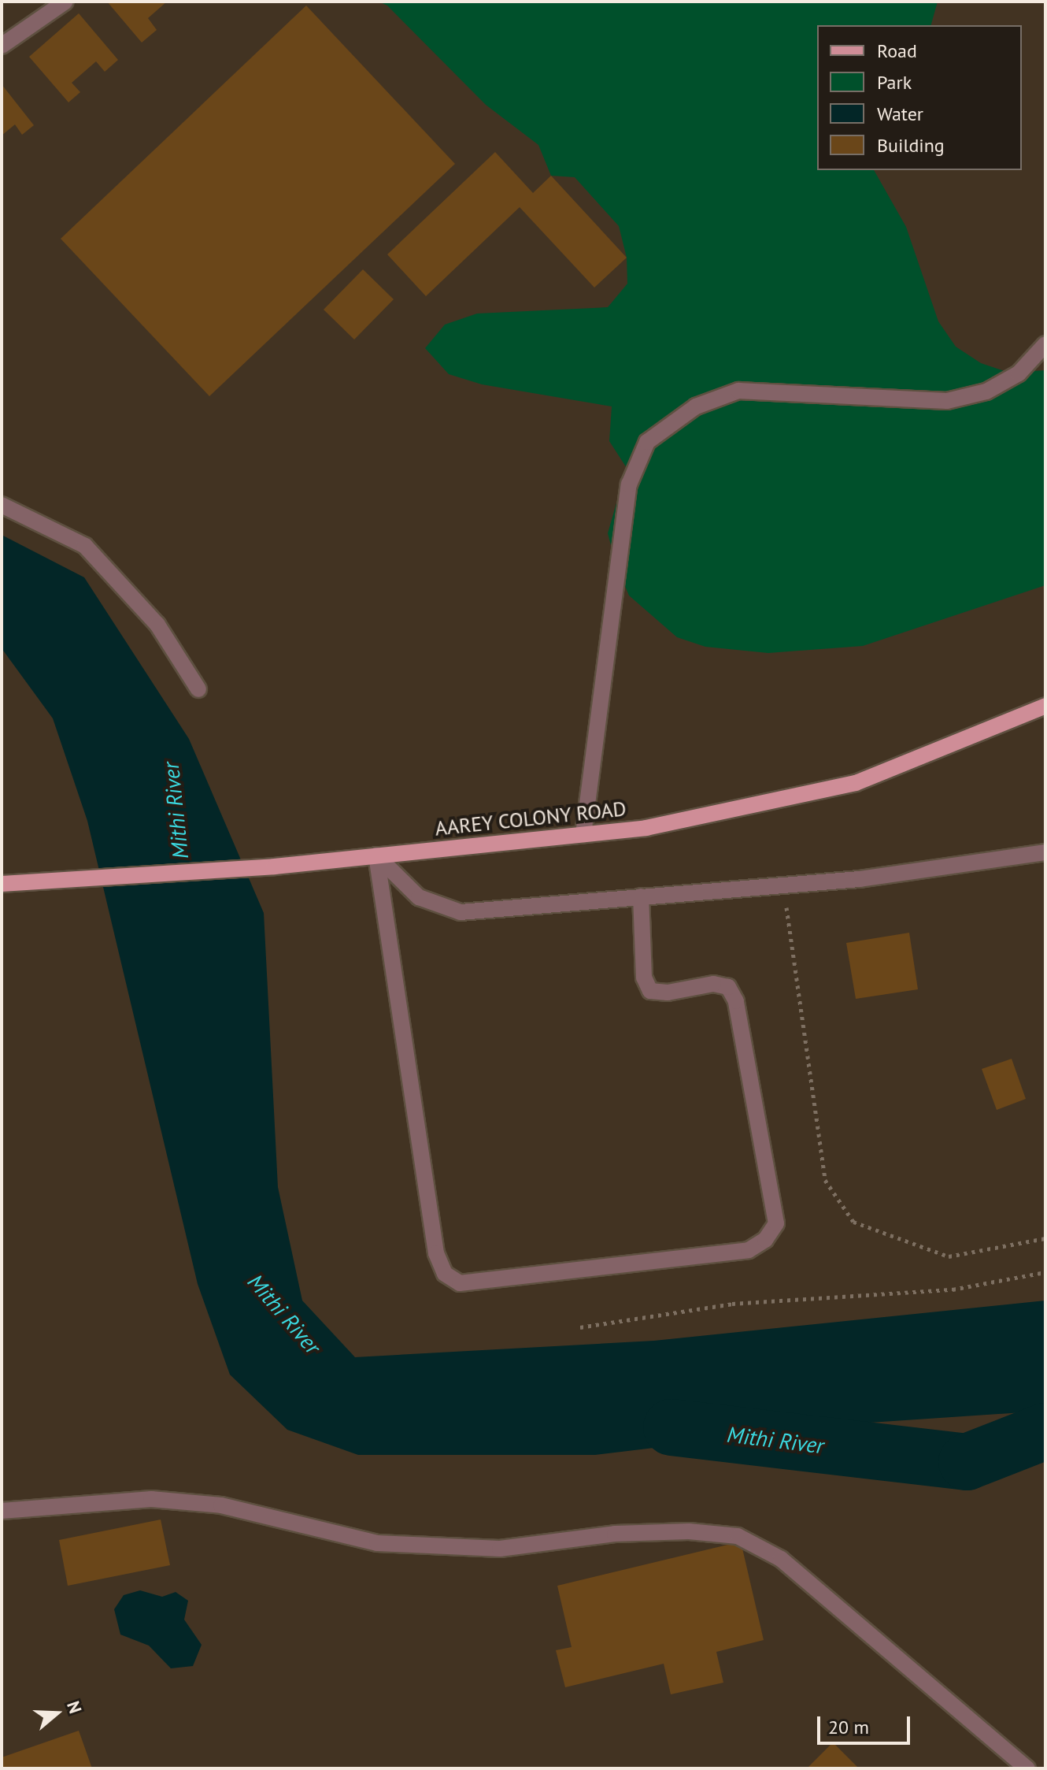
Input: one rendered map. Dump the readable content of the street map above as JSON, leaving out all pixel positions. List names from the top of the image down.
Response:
{
  "streets": {
    "main road": ["AAREY COLONY ROAD"]
  },
  "water": ["Mithi River"],
  "legend": [
    "Road",
    "Park",
    "Water",
    "Building"
  ],
  "scale_bar": "20 m",
  "north": "right"
}
